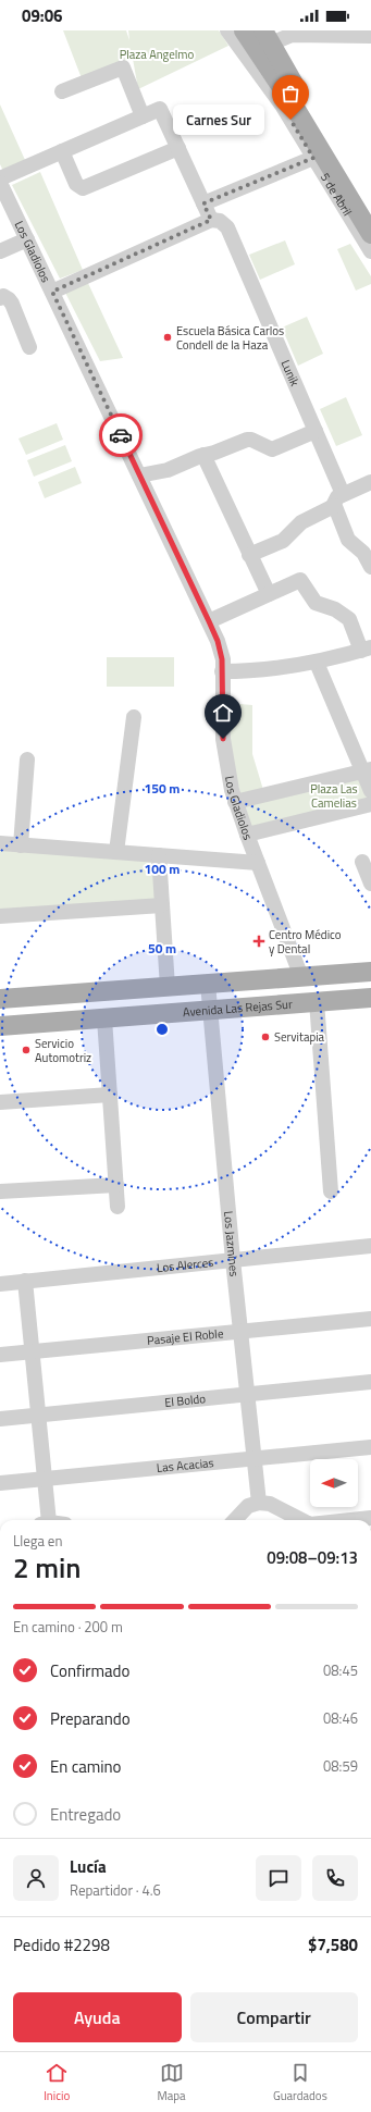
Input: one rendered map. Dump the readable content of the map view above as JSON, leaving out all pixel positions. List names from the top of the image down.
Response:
{
  "streets": {
    "main road": ["Avenida Las Rejas Sur"],
    "street": [
      "5 de Abril",
      "Los Gladiolos",
      "Lunik",
      "Los Jazmines",
      "Los Alerces",
      "Pasaje El Roble",
      "El Boldo",
      "Las Acacias"
    ]
  },
  "crossings": [
    ["Avenida Las Rejas Sur", "Los Jazmines"],
    ["Los Jazmines", "Los Alerces"],
    ["Los Jazmines", "Pasaje El Roble"],
    ["Los Jazmines", "El Boldo"],
    ["Los Jazmines", "Las Acacias"]
  ],
  "parks": ["Plaza Angelmo", "Plaza Las Camelias"],
  "places": {
    "other": [
      "Carnes Sur",
      "Escuela Básica Carlos Condell de la Haza",
      "Servitapia",
      "Servicio Automotriz"
    ],
    "health": ["Centro Médico y Dental"]
  },
  "north": "left",
  "page": {
    "status": "09:06",
    "bubble": "Carnes Sur",
    "heading": ["2 min", "Llega en", "09:08–09:13"],
    "panel": [
      "Lucía",
      "Repartidor · 4.6",
      "Pedido #2298",
      "$7,580"
    ],
    "bar": "En camino · 200 m",
    "list": [
      ["Confirmado", "08:45"],
      ["Preparando", "08:46"],
      ["En camino", "08:59"],
      "Entregado"
    ],
    "buttons": ["Ayuda", "Compartir"],
    "tabs": ["Inicio", "Mapa", "Guardados"]
  },
  "rings": ["150 m", "100 m", "50 m"]
}
